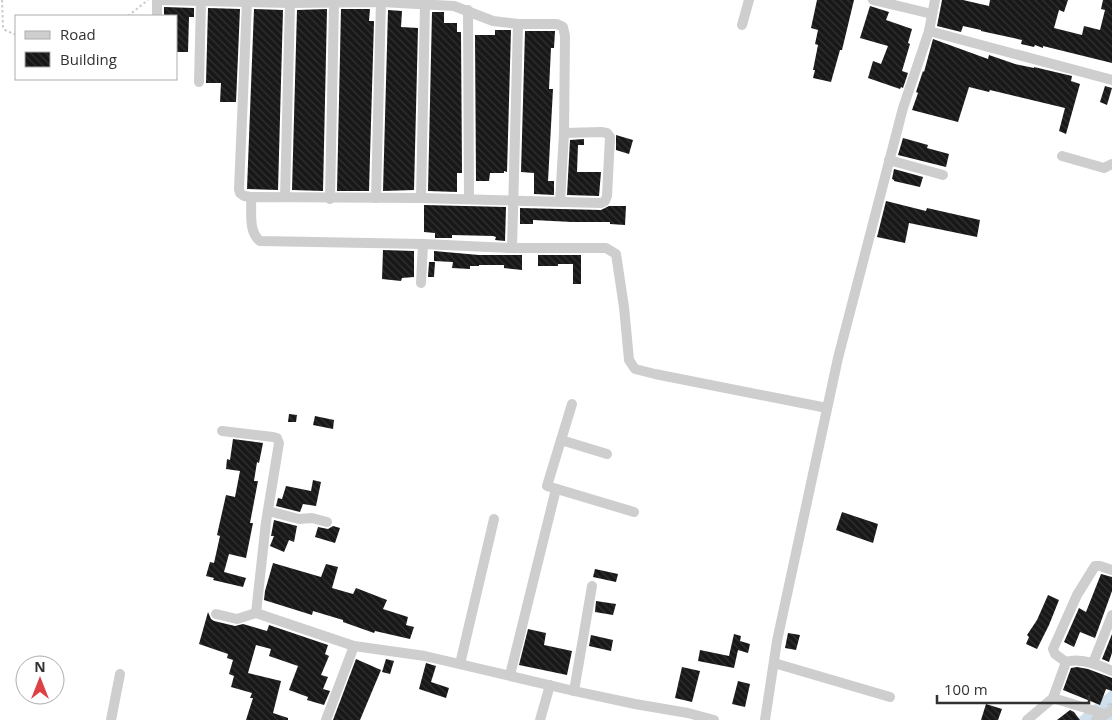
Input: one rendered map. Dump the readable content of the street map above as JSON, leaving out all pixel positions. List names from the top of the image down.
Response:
{
  "legend": ["Road", "Building"],
  "scale_bar": "100 m",
  "north": "top"
}
